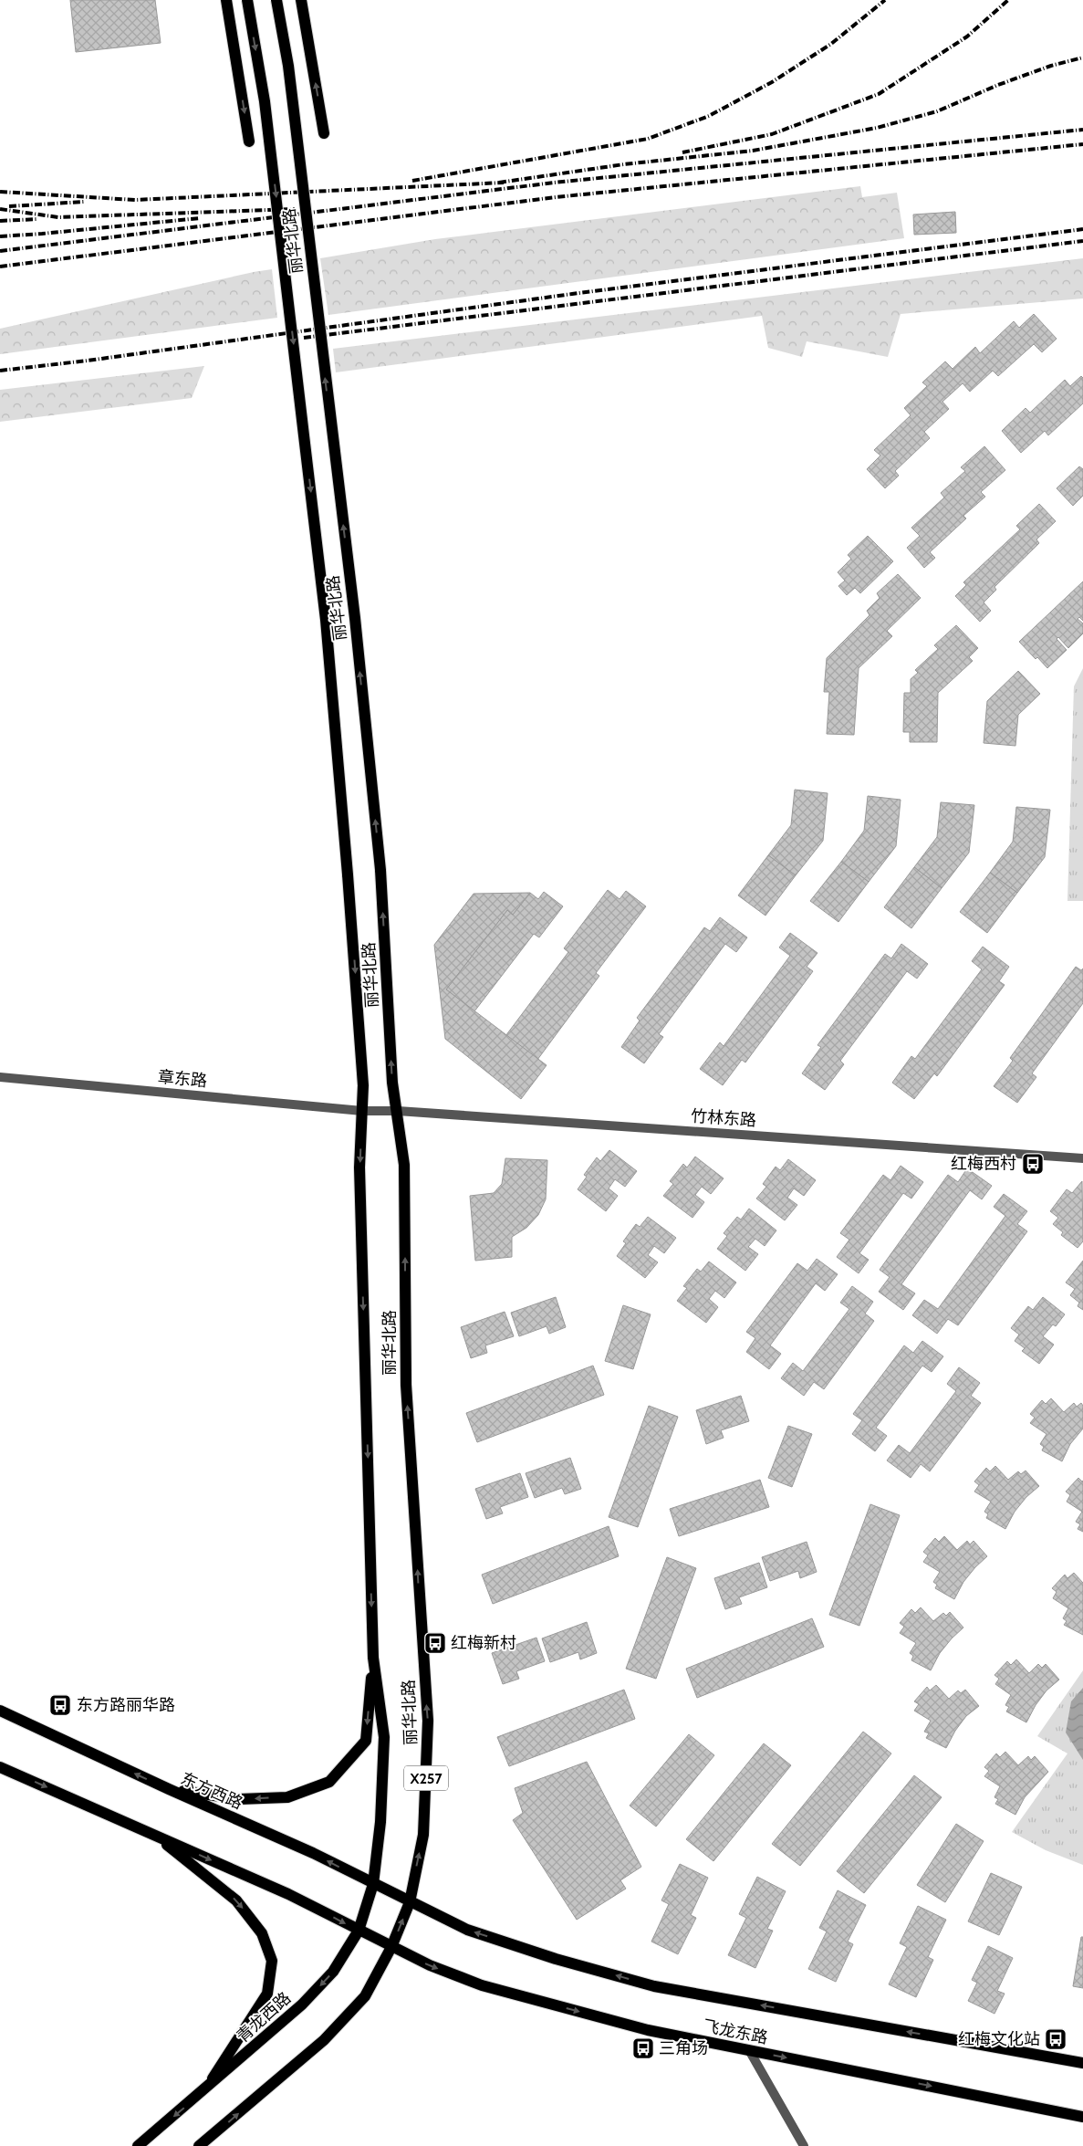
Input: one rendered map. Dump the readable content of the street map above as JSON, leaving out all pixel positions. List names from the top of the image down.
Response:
{
  "streets": {
    "main road": [
      "丽华北路",
      "X257",
      "东方西路",
      "青龙西路",
      "飞龙东路"
    ],
    "street": ["章东路", "竹林东路"]
  },
  "crossings": [
    ["丽华北路", "章东路"],
    ["丽华北路", "竹林东路"],
    ["丽华北路", "东方西路"],
    ["丽华北路", "青龙西路"],
    ["丽华北路", "飞龙东路"],
    ["章东路", "竹林东路"],
    ["东方西路", "青龙西路"],
    ["东方西路", "飞龙东路"]
  ],
  "places": {
    "bus stop": [
      "红梅西村",
      "红梅新村",
      "东方路丽华路",
      "红梅文化站",
      "三角场"
    ]
  }
}
